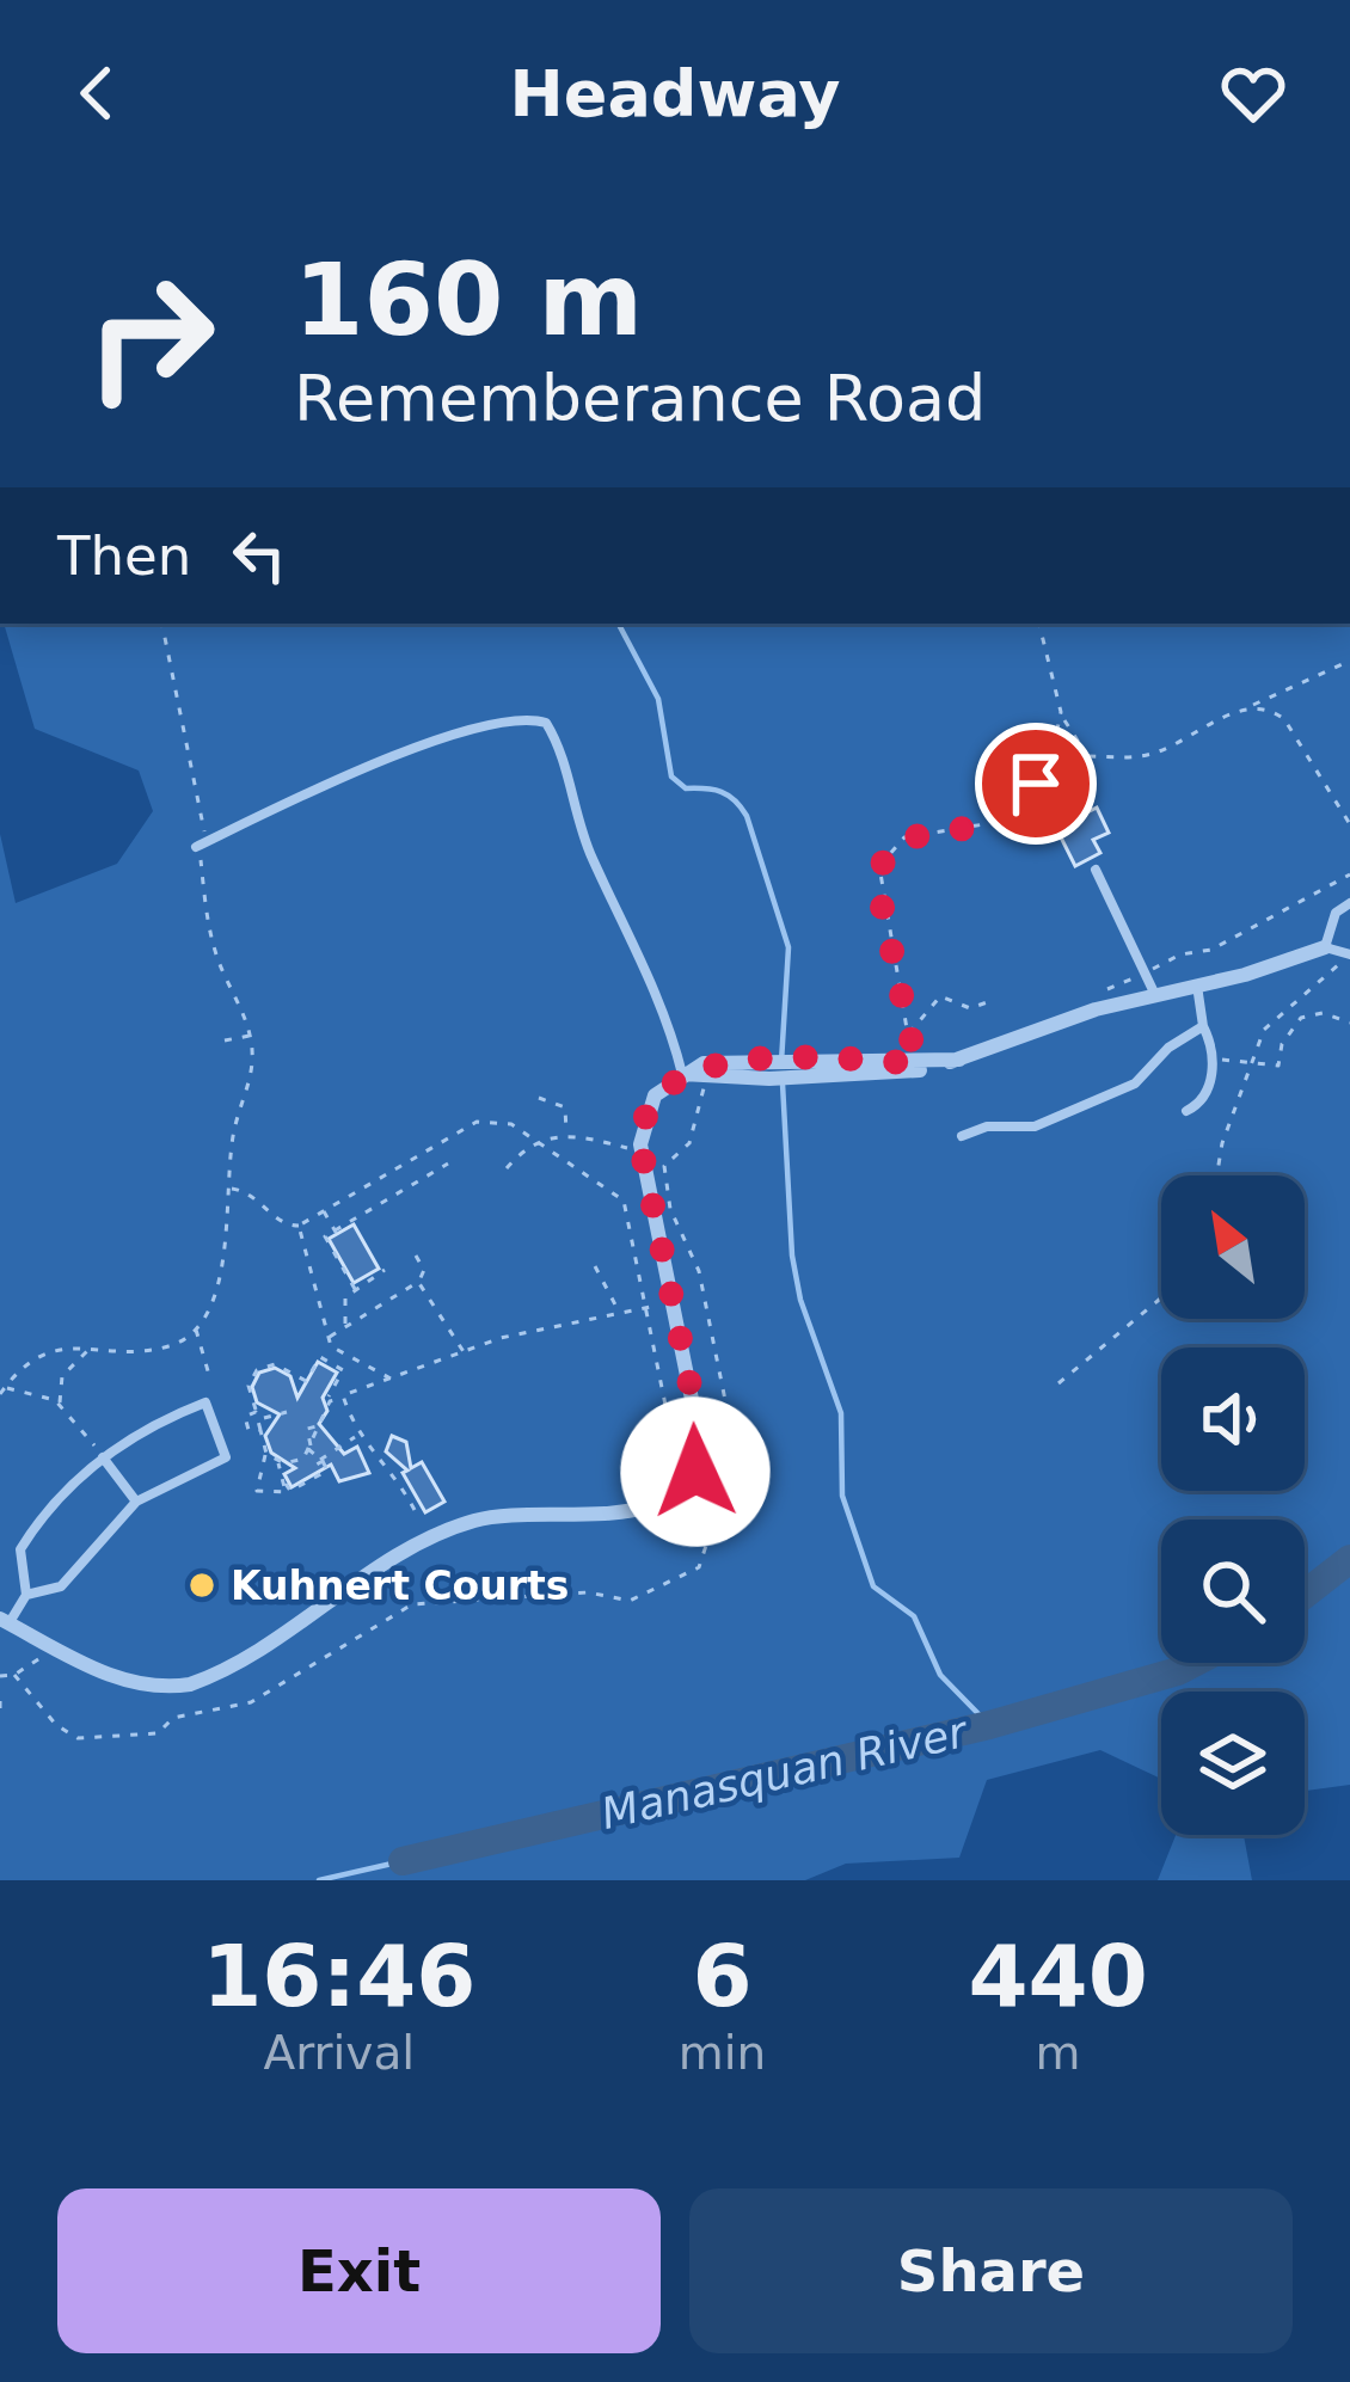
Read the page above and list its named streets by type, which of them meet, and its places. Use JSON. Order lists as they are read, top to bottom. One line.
{"water":["Manasquan River"],"places":["Kuhnert Courts"],"north":"top left","page":{"header":"Headway","turn":["160 m","Rememberance Road"],"then":"Then","eta":["16:46","Arrival","6","min","440","m"],"buttons":["Exit","Share"]}}
